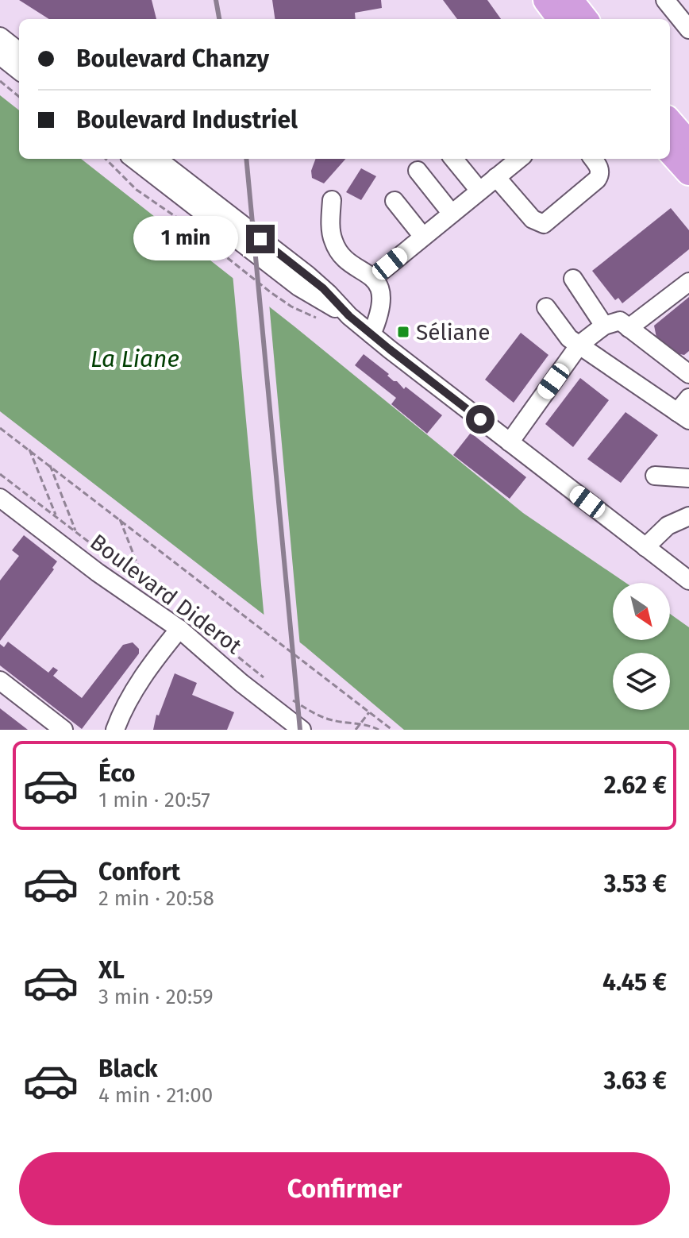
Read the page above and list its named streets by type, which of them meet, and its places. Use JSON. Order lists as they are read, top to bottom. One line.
{"streets":{"street":["Boulevard Diderot"]},"water":["La Liane"],"places":{"transit":["Séliane"]},"north":"bottom right","page":{"banner":["Boulevard Chanzy","Boulevard Industriel"],"bubble":"1 min","list":[{"name":"Éco","note":"1 min · 20:57","value":"2.62 €"},{"name":"Confort","note":"2 min · 20:58","value":"3.53 €"},{"name":"XL","note":"3 min · 20:59","value":"4.45 €"},{"name":"Black","note":"4 min · 21:00","value":"3.63 €"}],"buttons":"Confirmer"}}
